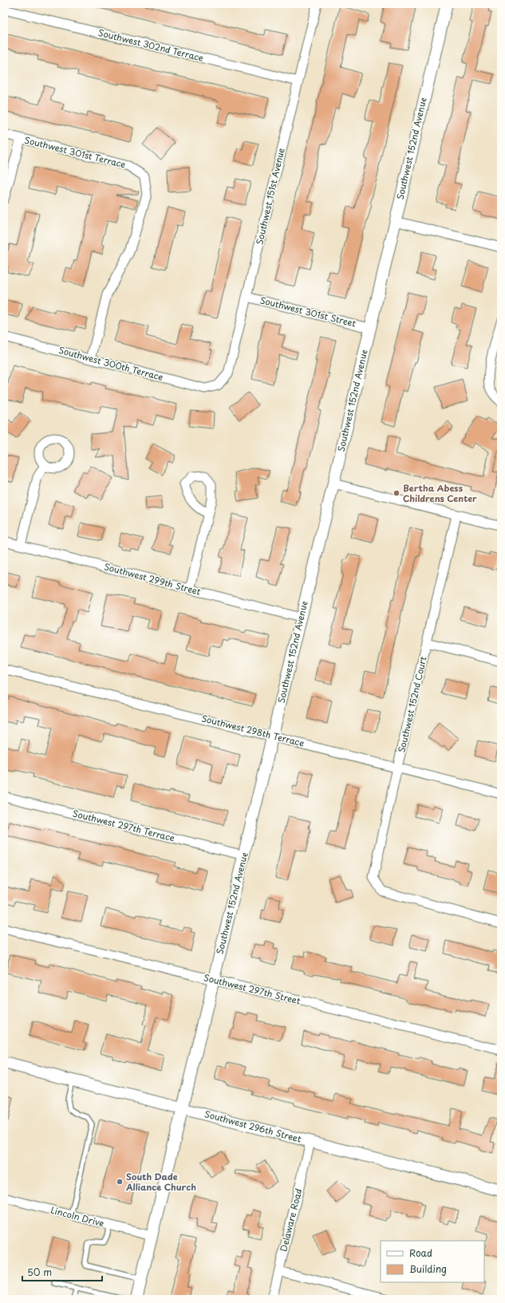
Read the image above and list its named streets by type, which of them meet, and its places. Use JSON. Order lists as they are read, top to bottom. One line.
{"streets":{"street":["Southwest 302nd Terrace","Southwest 152nd Avenue","Southwest 301st Terrace","Southwest 151st Avenue","Southwest 301st Street","Southwest 300th Terrace","Southwest 299th Street","Southwest 152nd Court","Southwest 298th Terrace","Southwest 297th Terrace","Southwest 297th Street","Southwest 296th Street","Lincoln Drive","Delaware Road"]},"crossings":[["Southwest 302nd Terrace","Southwest 151st Avenue"],["Southwest 152nd Avenue","Southwest 301st Street"],["Southwest 152nd Avenue","Southwest 299th Street"],["Southwest 152nd Avenue","Southwest 298th Terrace"],["Southwest 152nd Avenue","Southwest 297th Terrace"],["Southwest 152nd Avenue","Southwest 297th Street"],["Southwest 152nd Avenue","Southwest 296th Street"],["Southwest 152nd Avenue","Lincoln Drive"],["Southwest 301st Terrace","Southwest 300th Terrace"],["Southwest 151st Avenue","Southwest 301st Street"],["Southwest 151st Avenue","Southwest 300th Terrace"],["Southwest 152nd Court","Southwest 298th Terrace"],["Southwest 296th Street","Delaware Road"]],"places":["Bertha Abess Childrens Center","South Dade Alliance Church"],"legend":["Road","Building"],"scale_bar":"50 m"}
